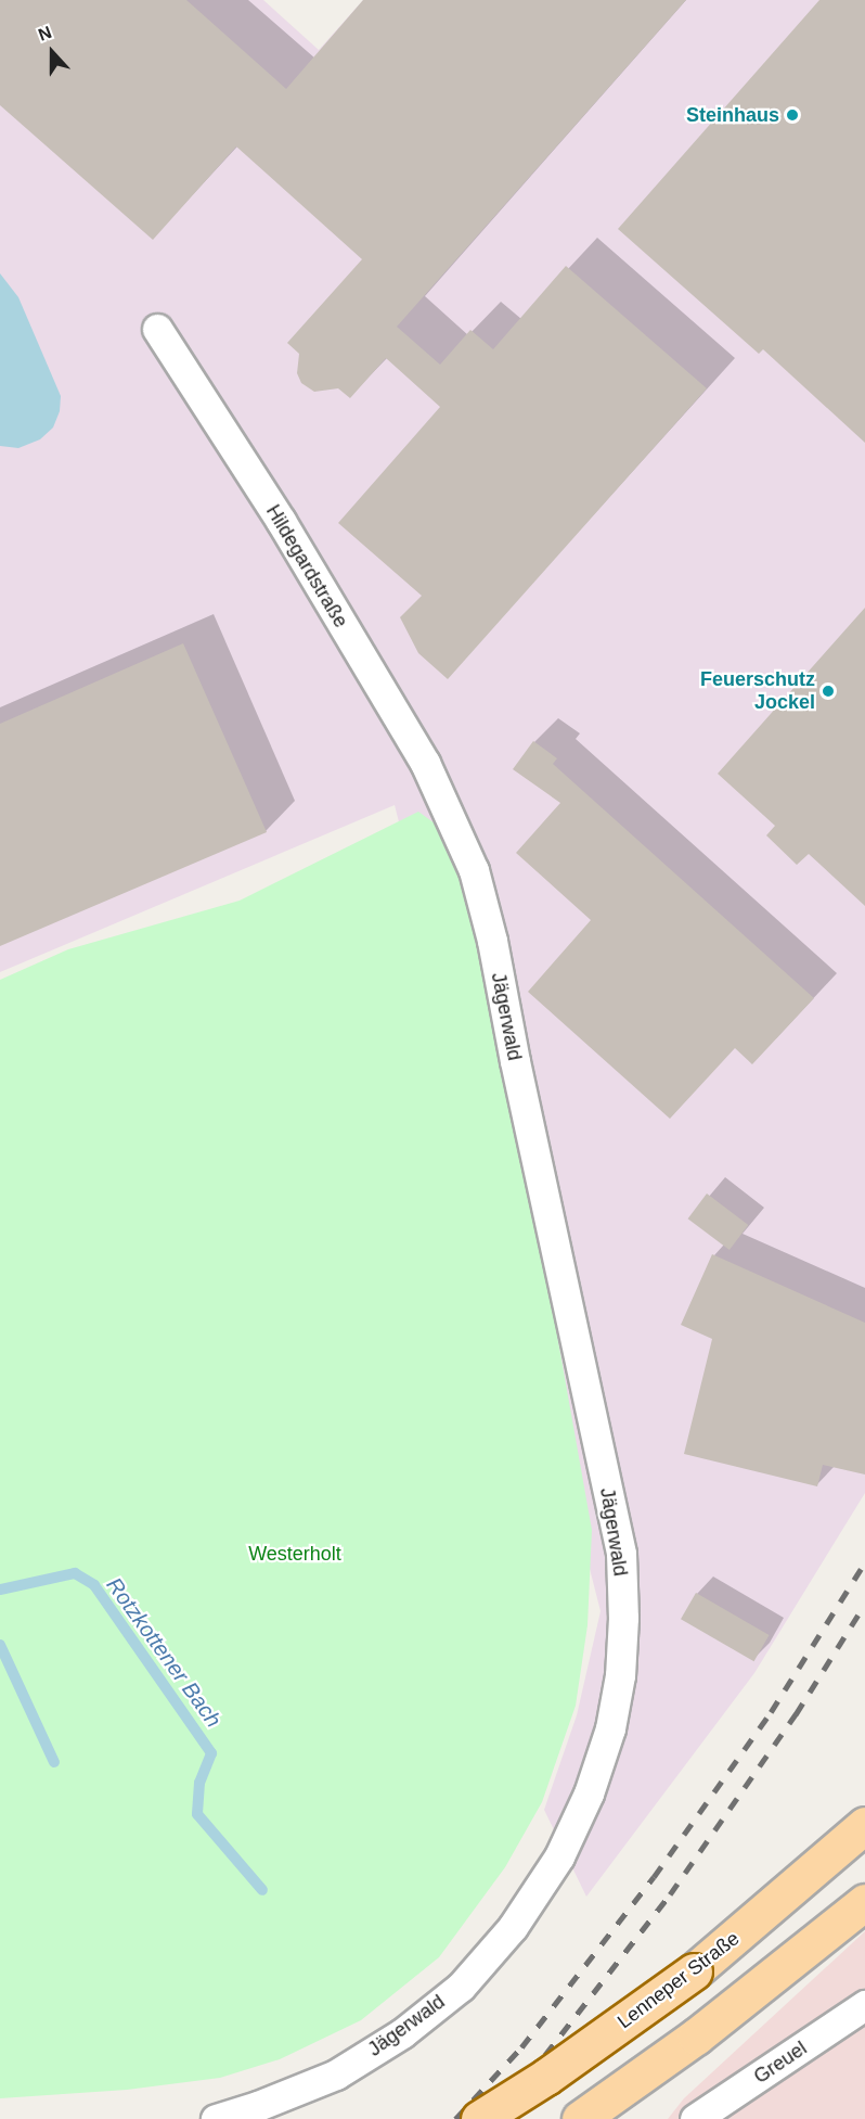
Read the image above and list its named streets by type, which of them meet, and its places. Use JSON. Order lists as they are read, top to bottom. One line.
{"streets":{"main road":["Lenneper Straße"],"street":["Hildegardstraße","Jägerwald","Greuel"]},"crossings":[["Hildegardstraße","Jägerwald"]],"water":["Rotzkottener Bach"],"parks":["Westerholt"],"places":["Steinhaus","Feuerschutz Jockel"],"north":"top"}
